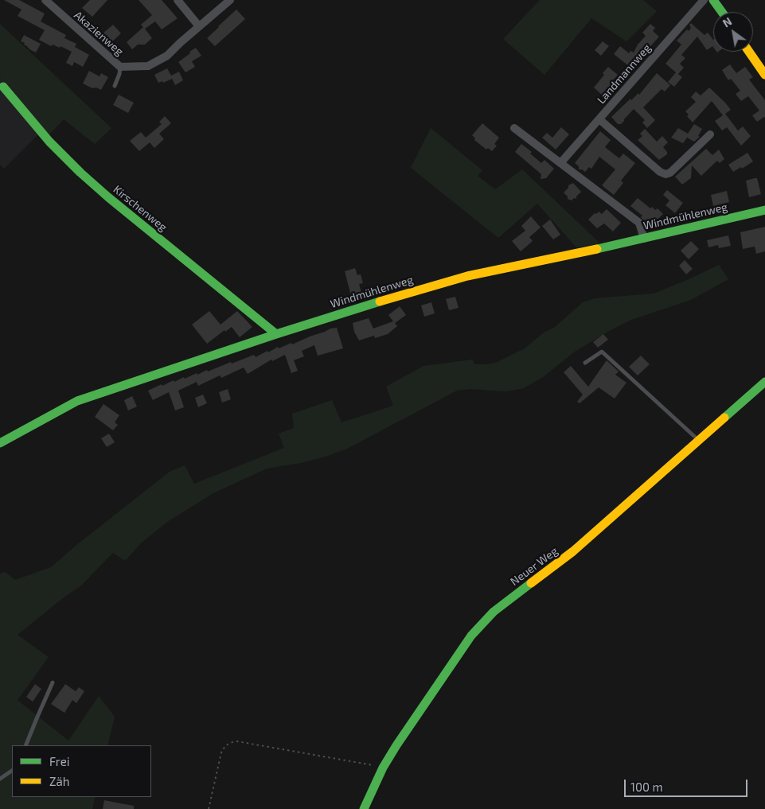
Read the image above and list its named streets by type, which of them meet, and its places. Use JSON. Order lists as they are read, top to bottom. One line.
{"streets":{"street":["Akazienweg","Landmannweg","Kirschenweg","Windmühlenweg","Neuer Weg"]},"crossings":[["Kirschenweg","Windmühlenweg"]],"legend":["Frei","Zäh"],"scale_bar":"100 m","north":"top left"}
